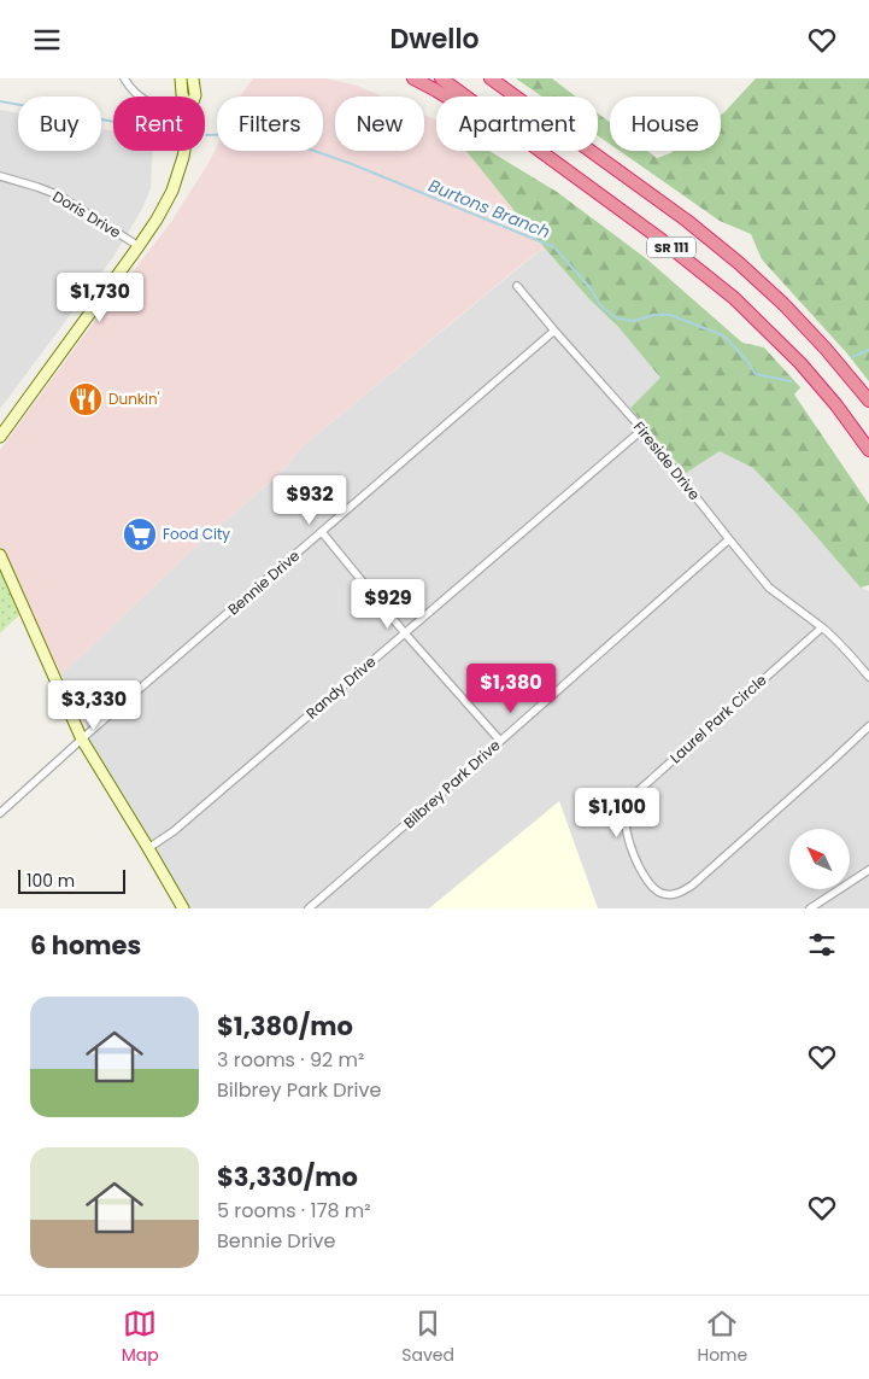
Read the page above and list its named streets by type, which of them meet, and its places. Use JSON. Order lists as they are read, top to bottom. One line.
{"streets":{"highway":["SR 111"],"street":["Doris Drive","Fireside Drive","Bennie Drive","Randy Drive","Laurel Park Circle","Bilbrey Park Drive"]},"crossings":[["Fireside Drive","Bennie Drive"],["Fireside Drive","Randy Drive"],["Fireside Drive","Laurel Park Circle"],["Fireside Drive","Bilbrey Park Drive"]],"water":["Burtons Branch"],"places":{"restaurant":["Dunkin'"],"supermarket":["Food City"]},"scale_bar":"100 m","north":"top left","page":{"header":"Dwello","chip":["Buy","Rent","Filters","New","Apartment","House"],"price":["$1,730","$932","$929","$1,380","$3,330","$1,100"],"scale":"100 m","heading":"6 homes","list":[{"name":"$1,380/mo","note":"3 rooms · 92 m² · Bilbrey Park Drive"},{"name":"$3,330/mo","note":"5 rooms · 178 m² · Bennie Drive"}],"tabs":["Map","Saved","Home"]}}
